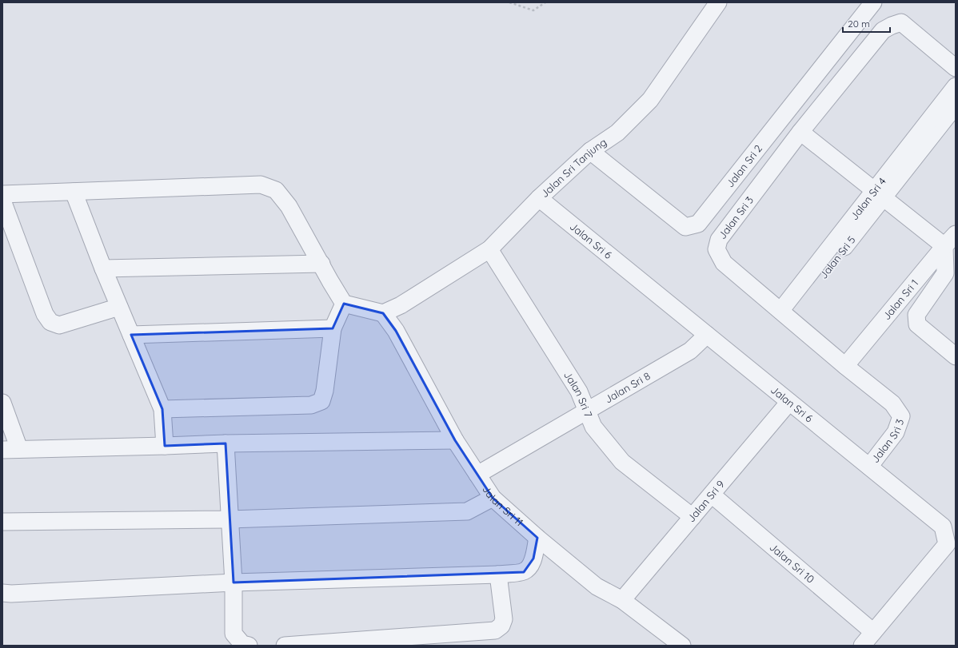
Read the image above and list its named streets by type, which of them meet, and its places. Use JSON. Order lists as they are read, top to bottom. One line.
{"streets":{"street":["Jalan Sri 2","Jalan Sri Tanjung","Jalan Sri 4","Jalan Sri 3","Jalan Sri 6","Jalan Sri 5","Jalan Sri 1","Jalan Sri 8","Jalan Sri 7","Jalan Sri 9","Jalan Sri 11","Jalan Sri 10"]},"crossings":[["Jalan Sri 2","Jalan Sri Tanjung"],["Jalan Sri Tanjung","Jalan Sri 6"],["Jalan Sri Tanjung","Jalan Sri 7"],["Jalan Sri Tanjung","Jalan Sri 11"],["Jalan Sri 4","Jalan Sri 5"],["Jalan Sri 3","Jalan Sri 6"],["Jalan Sri 3","Jalan Sri 5"],["Jalan Sri 3","Jalan Sri 1"],["Jalan Sri 6","Jalan Sri 8"],["Jalan Sri 6","Jalan Sri 9"],["Jalan Sri 6","Jalan Sri 10"],["Jalan Sri 8","Jalan Sri 7"],["Jalan Sri 8","Jalan Sri 11"],["Jalan Sri 7","Jalan Sri 9"],["Jalan Sri 9","Jalan Sri 11"],["Jalan Sri 9","Jalan Sri 10"]],"scale_bar":"20 m"}
